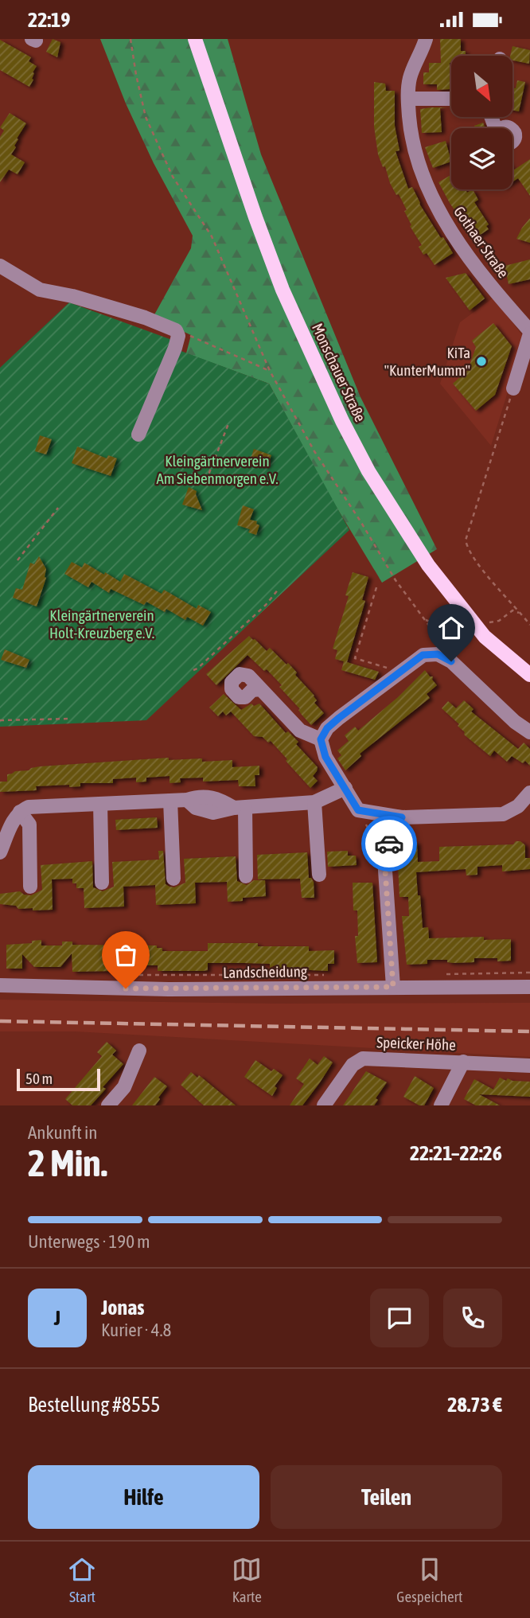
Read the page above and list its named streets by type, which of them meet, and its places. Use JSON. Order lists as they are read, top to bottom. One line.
{"streets":{"main road":["Monschauer Straße"],"street":["Gothaer Straße","Landscheidung","Speicker Höhe"]},"parks":["Kleingärtnerverein Am Siebenmorgen e.V.","Kleingärtnerverein Holt-Kreuzberg e.V."],"places":["KiTa \"KunterMumm\""],"scale_bar":"50 m","north":"bottom right","page":{"status":"22:19","scale":"50 m","heading":["2 Min.","Ankunft in","22:21–22:26"],"panel":["Jonas","Kurier · 4.8","Bestellung #8555","28.73 €"],"bar":"Unterwegs · 190 m","round":"J","buttons":["Hilfe","Teilen"],"tabs":["Start","Karte","Gespeichert"]}}
